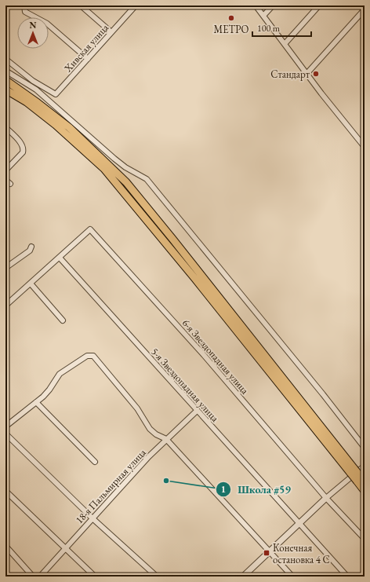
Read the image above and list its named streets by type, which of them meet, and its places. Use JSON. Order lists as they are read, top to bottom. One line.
{"streets":{"street":["Хивская улица","6-я Звездопадная улица","5-я Звездопадная улица","18-я Пальмирная улица"]},"crossings":[["6-я Звездопадная улица","5-я Звездопадная улица"],["5-я Звездопадная улица","18-я Пальмирная улица"]],"places":{"other":["МЕТРО","Стандарт","Школа #59"],"transit":["Конечная остановка 4 С"]},"scale_bar":"100 m","north":"top"}
